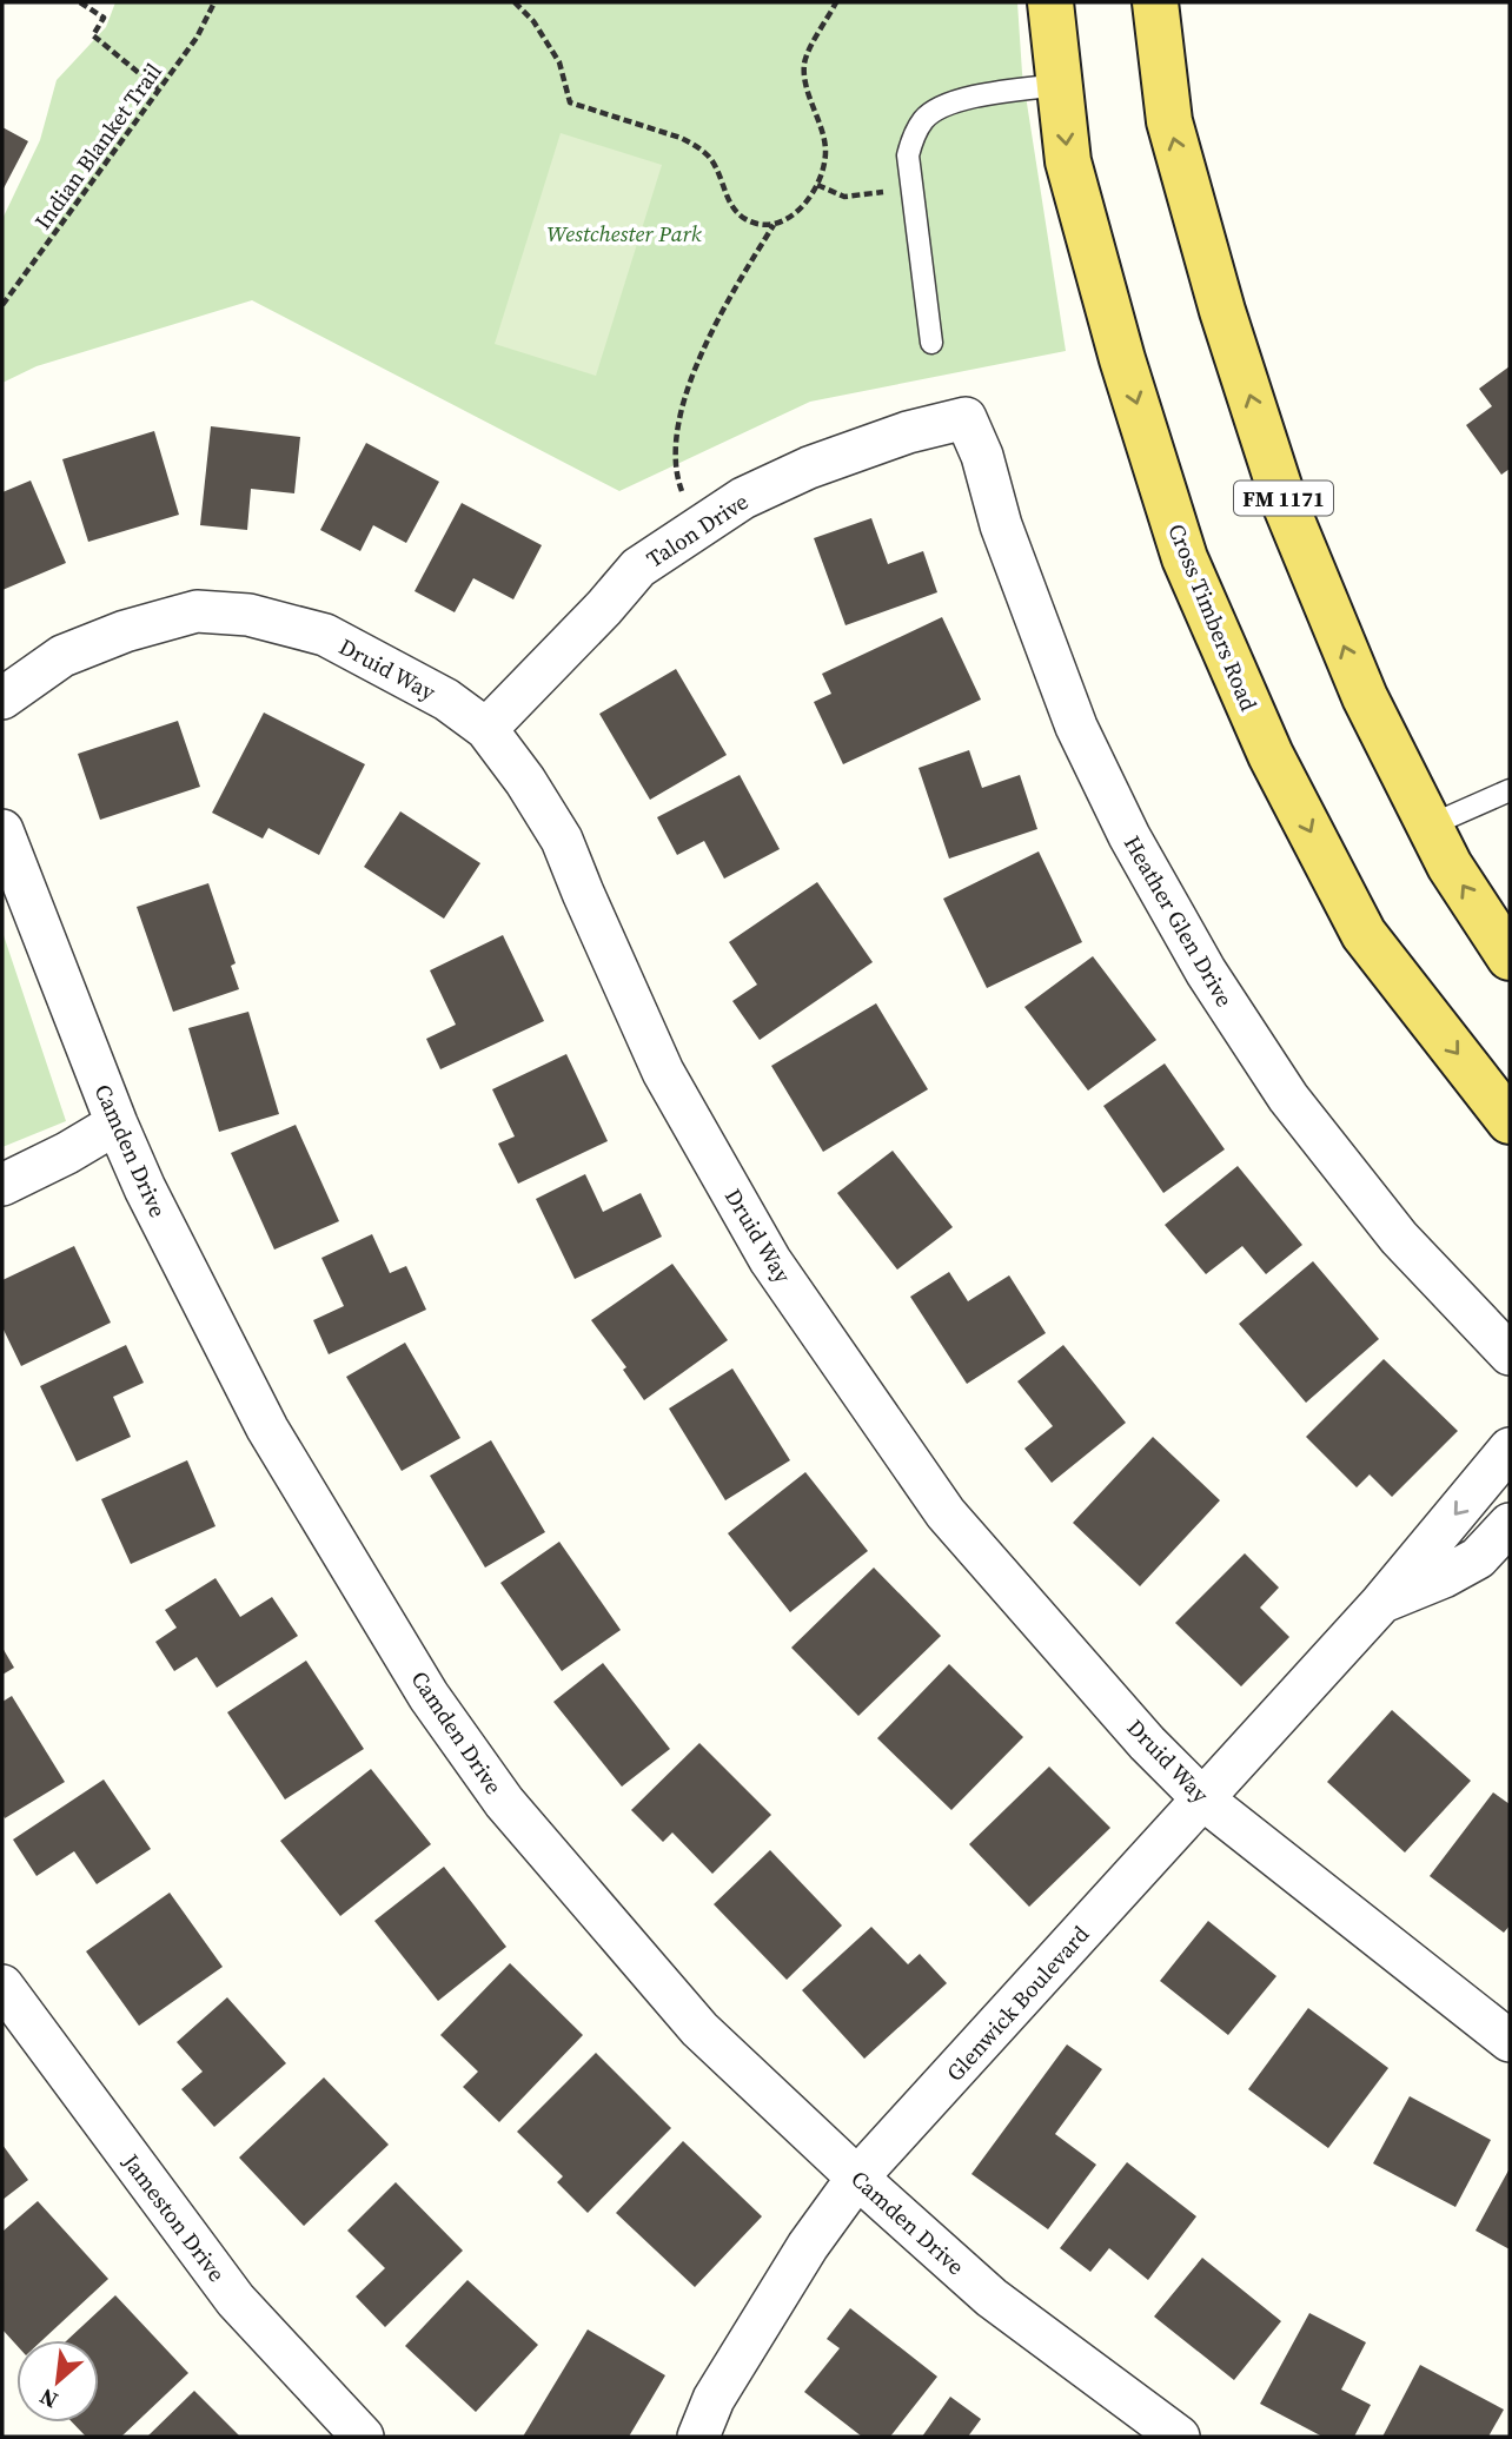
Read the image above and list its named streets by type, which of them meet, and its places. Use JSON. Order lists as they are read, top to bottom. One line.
{"streets":{"main road":["FM 1171","Cross Timbers Road"],"street":["Talon Drive","Druid Way","Heather Glen Drive","Camden Drive","Glenwick Boulevard","Jameston Drive"],"path":["Indian Blanket Trail"]},"crossings":[["Talon Drive","Druid Way"],["Talon Drive","Heather Glen Drive"],["Druid Way","Glenwick Boulevard"],["Camden Drive","Glenwick Boulevard"]],"parks":["Westchester Park"],"north":"bottom left"}
